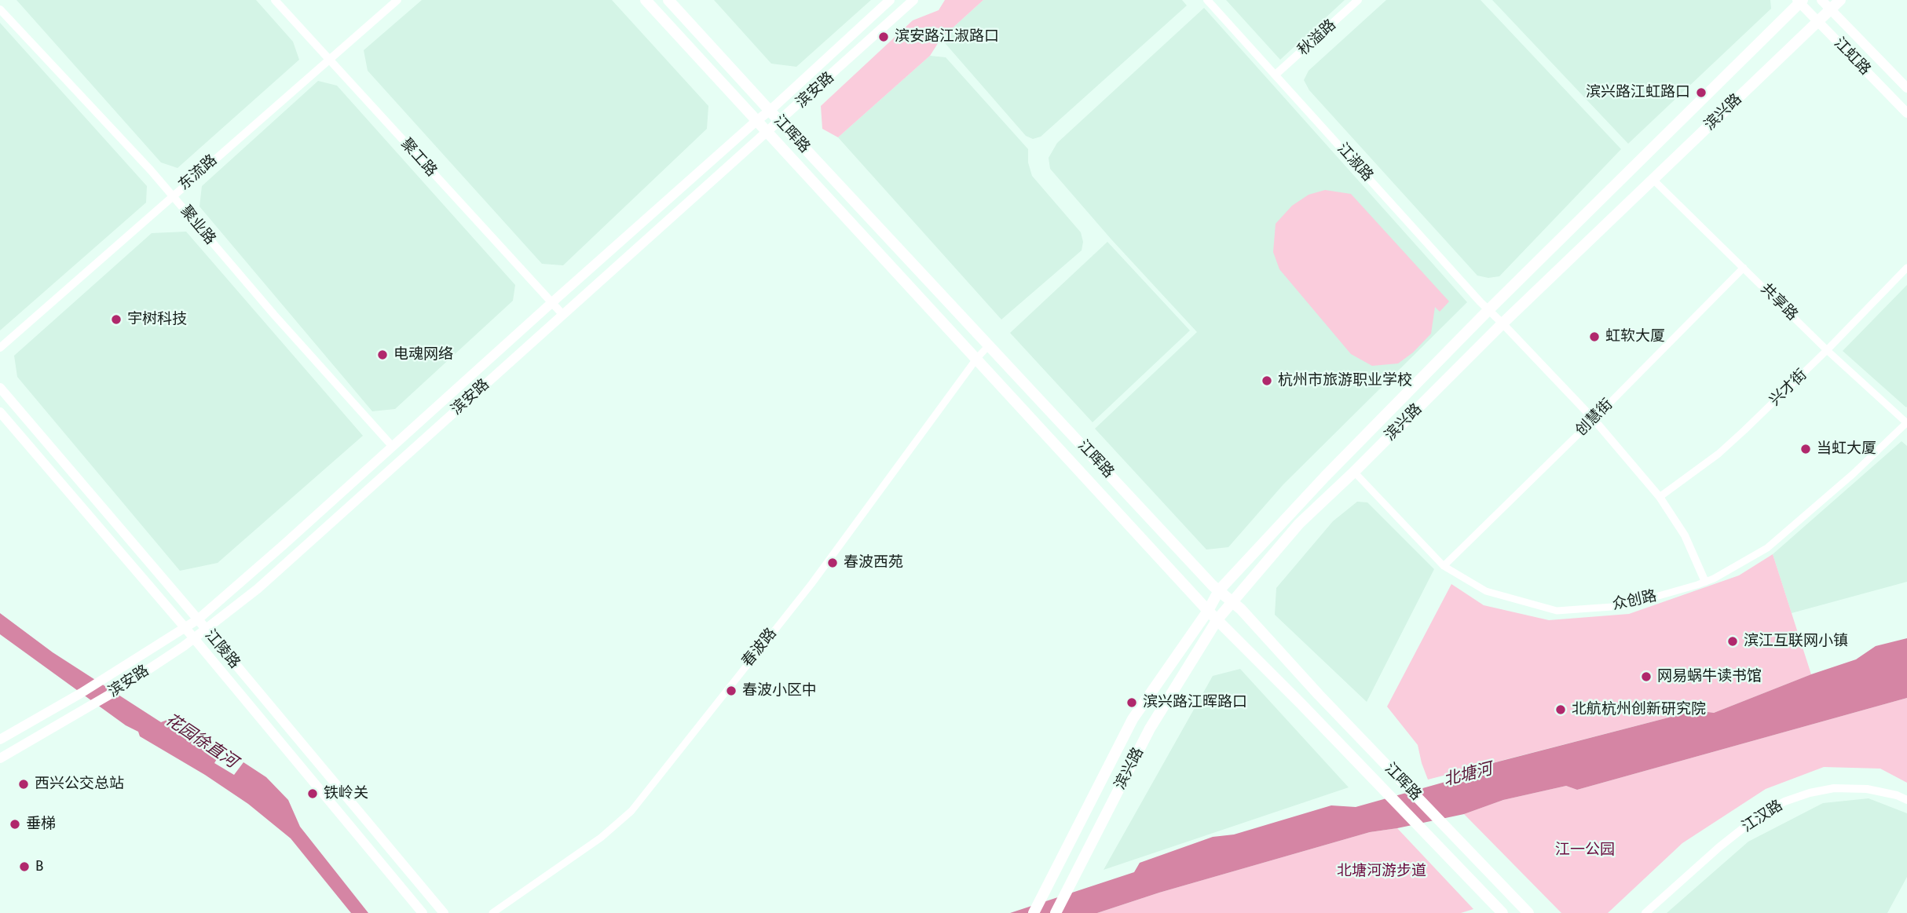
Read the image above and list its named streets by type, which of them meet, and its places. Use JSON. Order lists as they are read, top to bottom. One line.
{"streets":{"main road":["江虹路","滨安路","滨兴路","江晖路","江陵路"],"street":["秋溢路","聚工路","江淑路","东流路","聚业路","共享路","兴才街","创慧街","众创路","春波路","江汉路"]},"crossings":[["秋溢路","江淑路"],["江虹路","滨兴路"],["滨安路","江晖路"],["滨安路","聚工路"],["滨安路","聚业路"],["滨安路","江陵路"],["滨兴路","江晖路"],["滨兴路","江淑路"],["滨兴路","共享路"],["滨兴路","众创路"],["江晖路","春波路"],["聚工路","东流路"],["江淑路","兴才街"],["江淑路","创慧街"],["江淑路","众创路"],["东流路","聚业路"],["共享路","兴才街"],["共享路","创慧街"],["共享路","众创路"],["创慧街","众创路"]],"water":["花园徐直河","北塘河"],"parks":["江一公园","北塘河游步道"],"places":["滨安路江淑路口","滨兴路江虹路口","宇树科技","虹软大厦","电魂网络","杭州市旅游职业学校","当虹大厦","春波西苑","滨江互联网小镇","网易蜗牛读书馆","春波小区中","滨兴路江晖路口","北航杭州创新研究院","西兴公交总站","铁岭关","垂梯","B"]}
